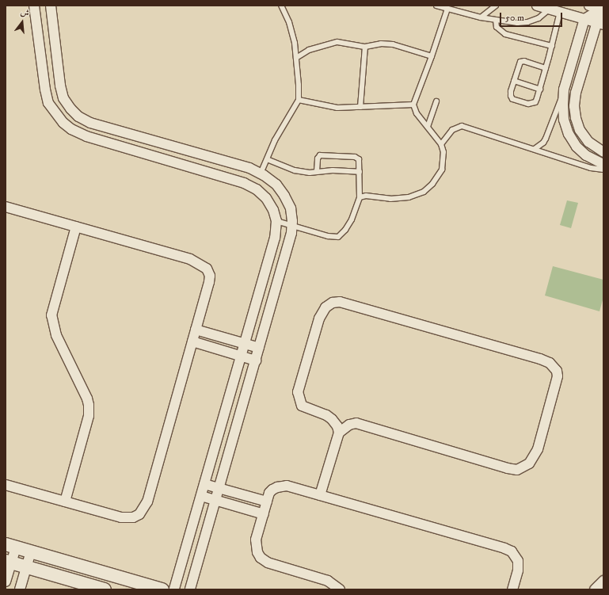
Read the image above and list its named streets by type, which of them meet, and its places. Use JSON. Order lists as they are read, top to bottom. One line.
{"scale_bar":"50 m","north":"top"}
